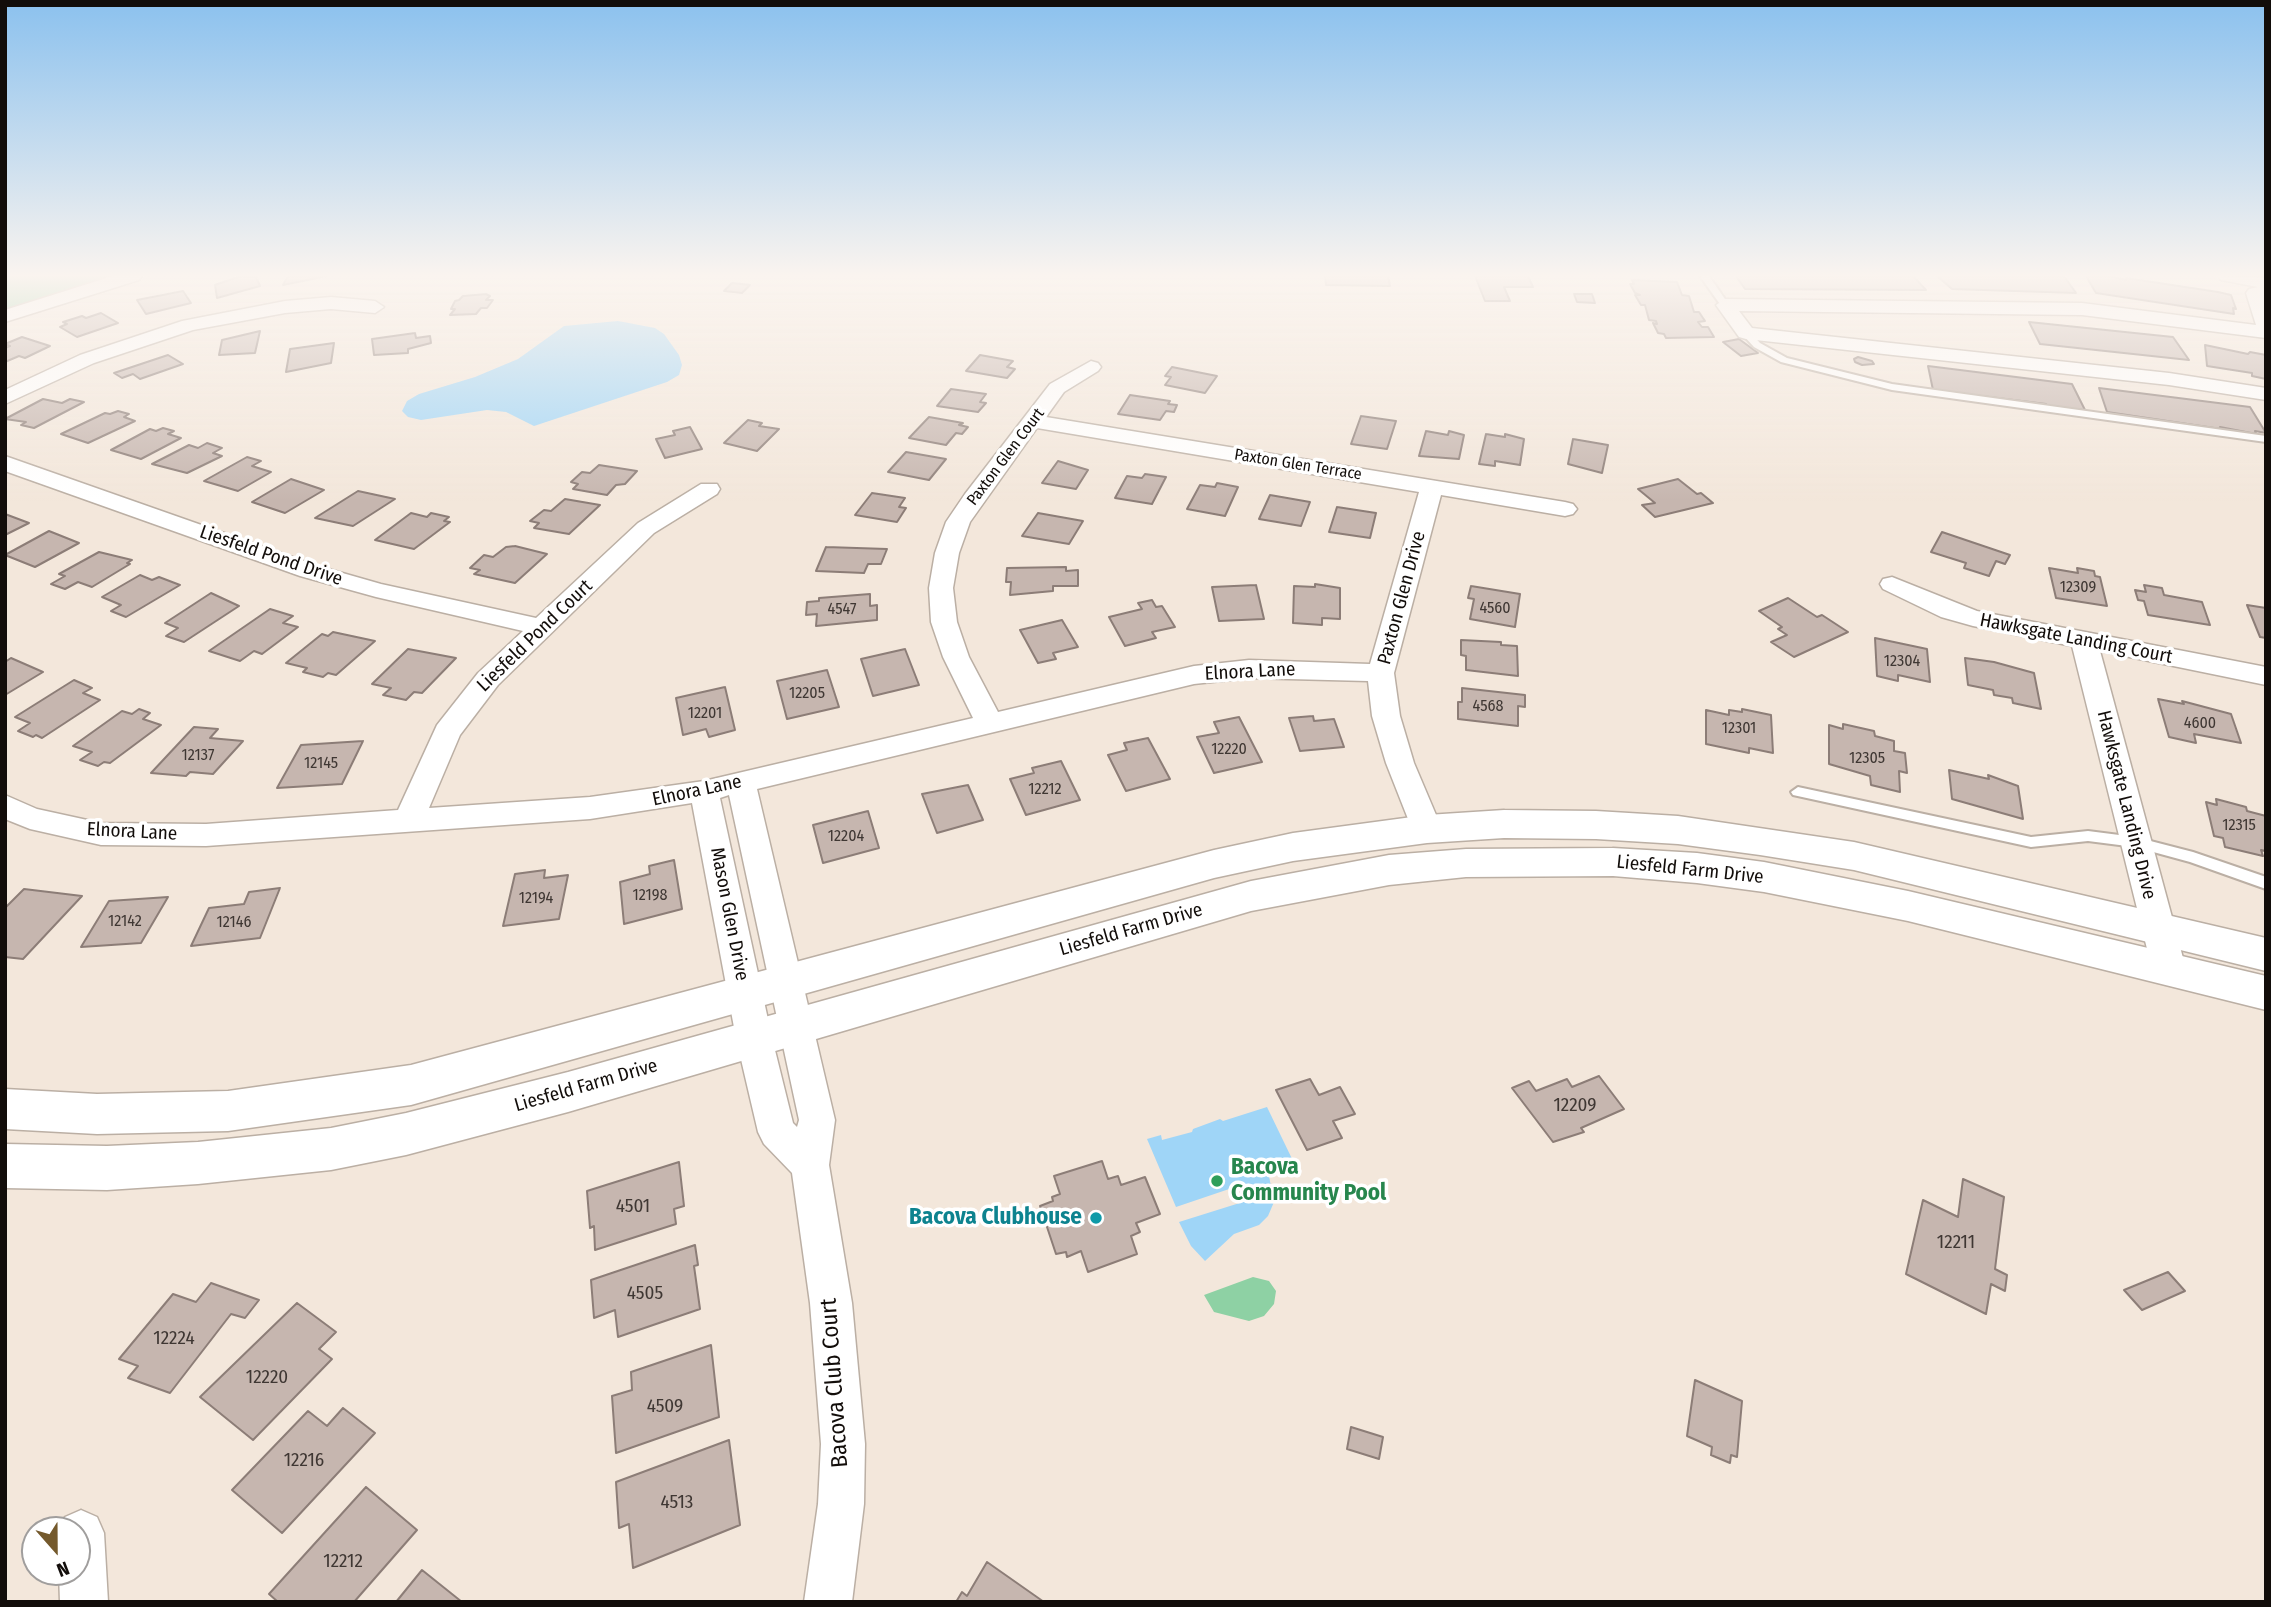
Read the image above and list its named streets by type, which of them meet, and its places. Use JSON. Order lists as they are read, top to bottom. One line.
{"streets":{"street":["Paxton Glen Court","Paxton Glen Terrace","Liesfeld Pond Drive","Paxton Glen Drive","Liesfeld Pond Court","Hawksgate Landing Court","Elnora Lane","Hawksgate Landing Drive","Liesfeld Farm Drive","Mason Glen Drive","Bacova Club Court"]},"crossings":[["Paxton Glen Court","Paxton Glen Terrace"],["Paxton Glen Court","Elnora Lane"],["Paxton Glen Terrace","Paxton Glen Drive"],["Liesfeld Pond Drive","Liesfeld Pond Court"],["Paxton Glen Drive","Elnora Lane"],["Paxton Glen Drive","Liesfeld Farm Drive"],["Liesfeld Pond Court","Elnora Lane"],["Hawksgate Landing Court","Hawksgate Landing Drive"],["Elnora Lane","Mason Glen Drive"],["Hawksgate Landing Drive","Liesfeld Farm Drive"],["Liesfeld Farm Drive","Mason Glen Drive"],["Liesfeld Farm Drive","Bacova Club Court"],["Mason Glen Drive","Bacova Club Court"]],"places":["Bacova Community Pool","Bacova Clubhouse"],"house_numbers":["12309","4560","4547","12304","12205","4568","12201","4600","12301","12220","12137","12305","12145","12212","12315","12204","12198","12194","12142","12146","12209","4501","12211","4505","12224","12220","4509","12216","4513","12212"],"north":"bottom"}
